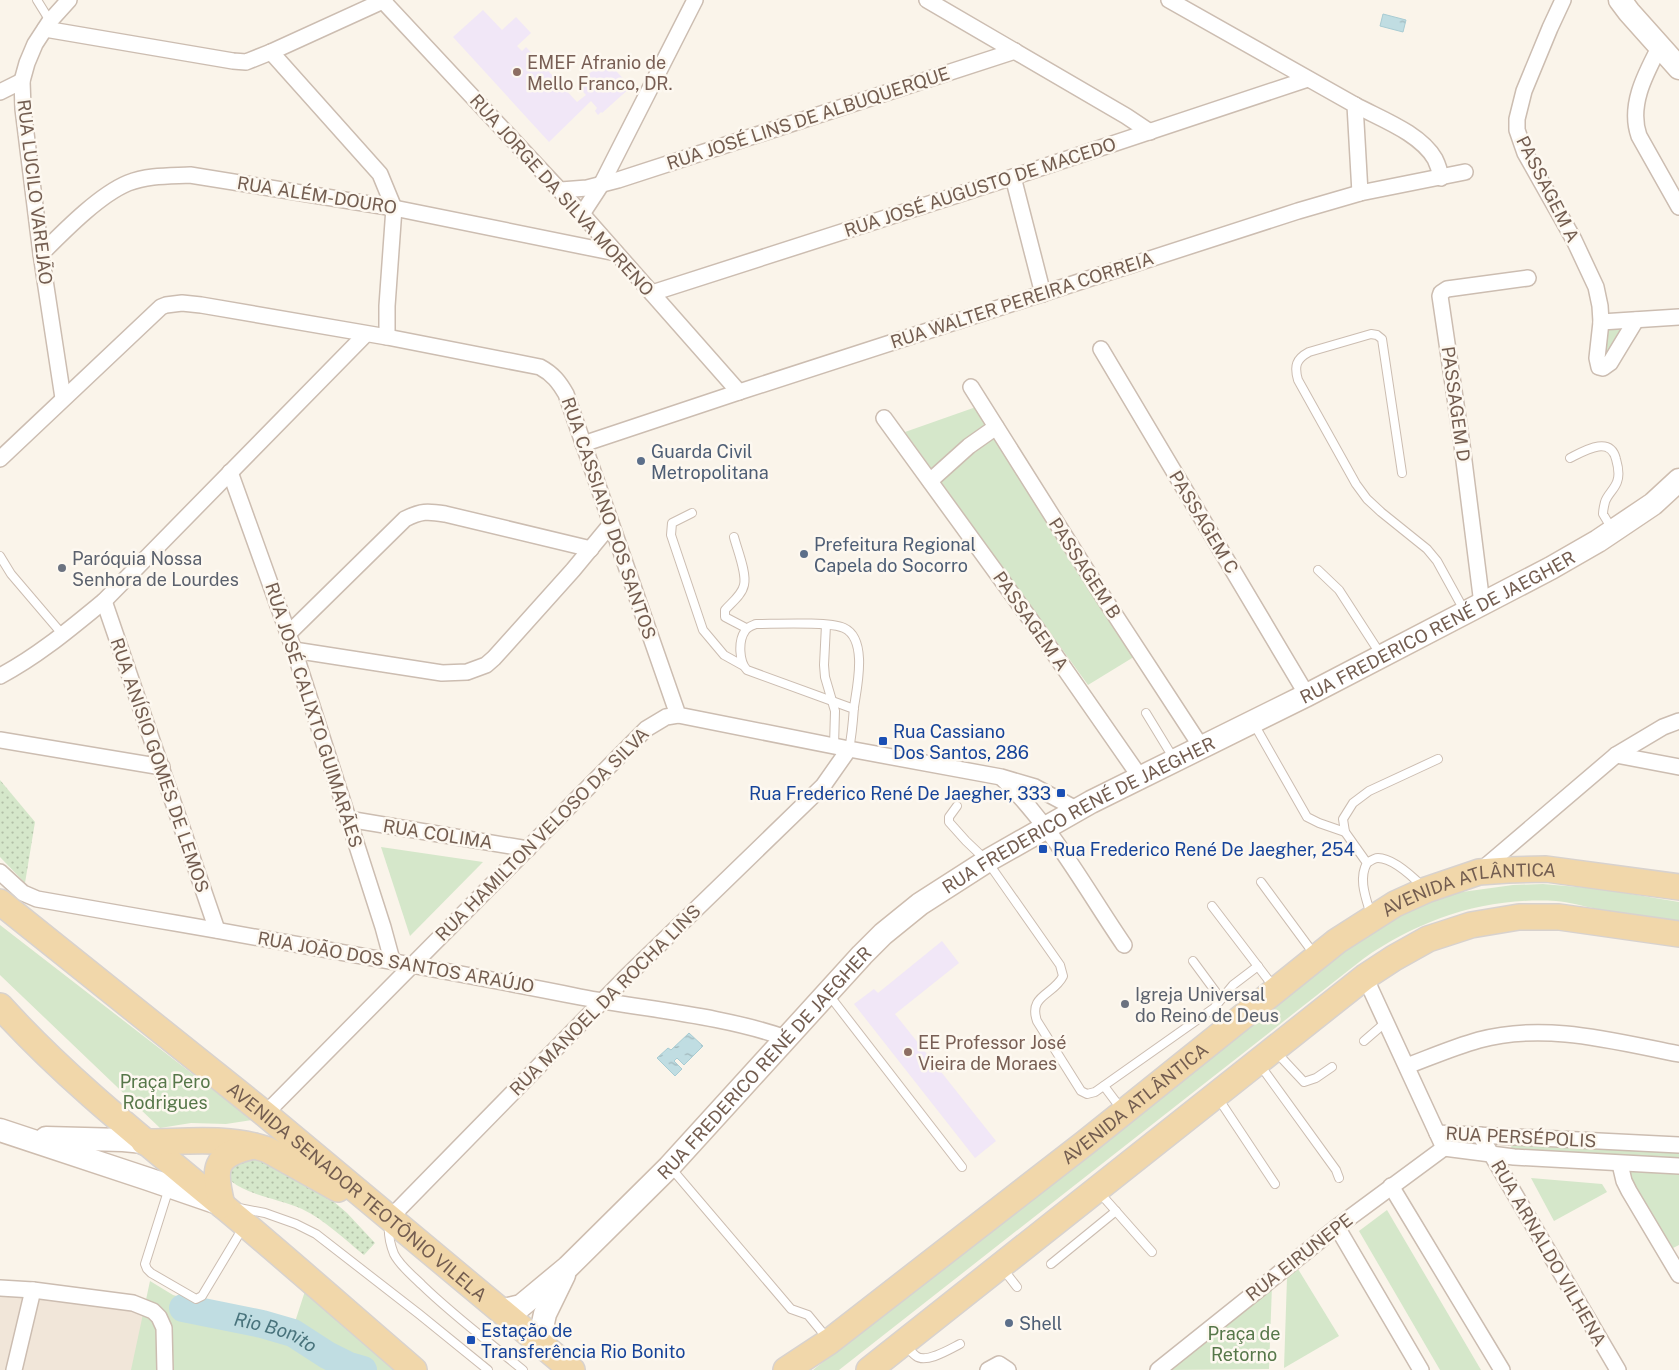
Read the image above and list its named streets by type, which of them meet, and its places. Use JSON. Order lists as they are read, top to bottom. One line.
{"streets":{"main road":["RUA FREDERICO RENÉ DE JAEGHER","AVENIDA ATLÂNTICA","AVENIDA SENADOR TEOTÔNIO VILELA"],"street":["RUA JOSÉ LINS DE ALBUQUERQUE","RUA JOSÉ AUGUSTO DE MACEDO","PASSAGEM A","RUA LUCILO VAREJÃO","RUA ALÉM-DOURO","RUA JORGE DA SILVA MORENO","RUA WALTER PEREIRA CORREIA","PASSAGEM D","RUA CASSIANO DOS SANTOS","PASSAGEM C","PASSAGEM B","RUA JOSÉ CALIXTO GUIMARÃES","RUA ANÍSIO GOMES DE LEMOS","RUA COLIMA","RUA HAMILTON VELOSO DA SILVA","RUA JOÃO DOS SANTOS ARAÚJO","RUA MANOEL DA ROCHA LINS","RUA PERSÉPOLIS","RUA ARNALDO VILHENA","RUA EIRUNEPE"]},"crossings":[["RUA JOSÉ LINS DE ALBUQUERQUE","RUA JORGE DA SILVA MORENO"],["RUA JOSÉ AUGUSTO DE MACEDO","RUA JORGE DA SILVA MORENO"],["PASSAGEM A","RUA FREDERICO RENÉ DE JAEGHER"],["RUA LUCILO VAREJÃO","RUA ALÉM-DOURO"],["RUA LUCILO VAREJÃO","RUA CASSIANO DOS SANTOS"],["RUA ALÉM-DOURO","RUA JORGE DA SILVA MORENO"],["RUA JORGE DA SILVA MORENO","RUA WALTER PEREIRA CORREIA"],["RUA WALTER PEREIRA CORREIA","RUA CASSIANO DOS SANTOS"],["PASSAGEM D","RUA FREDERICO RENÉ DE JAEGHER"],["RUA CASSIANO DOS SANTOS","RUA HAMILTON VELOSO DA SILVA"],["PASSAGEM C","RUA FREDERICO RENÉ DE JAEGHER"],["PASSAGEM B","RUA FREDERICO RENÉ DE JAEGHER"],["RUA FREDERICO RENÉ DE JAEGHER","RUA JOÃO DOS SANTOS ARAÚJO"],["RUA FREDERICO RENÉ DE JAEGHER","AVENIDA SENADOR TEOTÔNIO VILELA"],["RUA JOSÉ CALIXTO GUIMARÃES","RUA COLIMA"],["RUA JOSÉ CALIXTO GUIMARÃES","RUA JOÃO DOS SANTOS ARAÚJO"],["RUA ANÍSIO GOMES DE LEMOS","RUA JOÃO DOS SANTOS ARAÚJO"],["RUA COLIMA","RUA HAMILTON VELOSO DA SILVA"],["RUA HAMILTON VELOSO DA SILVA","RUA JOÃO DOS SANTOS ARAÚJO"],["RUA HAMILTON VELOSO DA SILVA","AVENIDA SENADOR TEOTÔNIO VILELA"],["RUA JOÃO DOS SANTOS ARAÚJO","RUA MANOEL DA ROCHA LINS"],["RUA JOÃO DOS SANTOS ARAÚJO","AVENIDA SENADOR TEOTÔNIO VILELA"],["RUA MANOEL DA ROCHA LINS","AVENIDA SENADOR TEOTÔNIO VILELA"],["RUA PERSÉPOLIS","RUA ARNALDO VILHENA"],["RUA PERSÉPOLIS","RUA EIRUNEPE"]],"water":["Rio Bonito"],"parks":["Praça Pero Rodrigues","Praça de Retorno"],"places":{"other":["EMEF Afranio de Mello Franco, DR.","Guarda Civil Metropolitana","Prefeitura Regional Capela do Socorro","Paróquia Nossa Senhora de Lourdes","Igreja Universal do Reino de Deus","EE Professor José Vieira de Moraes","Shell"],"transit":["Rua Cassiano Dos Santos, 286","Rua Frederico René De Jaegher, 333","Rua Frederico René De Jaegher, 254","Estação de Transferência Rio Bonito"]}}
